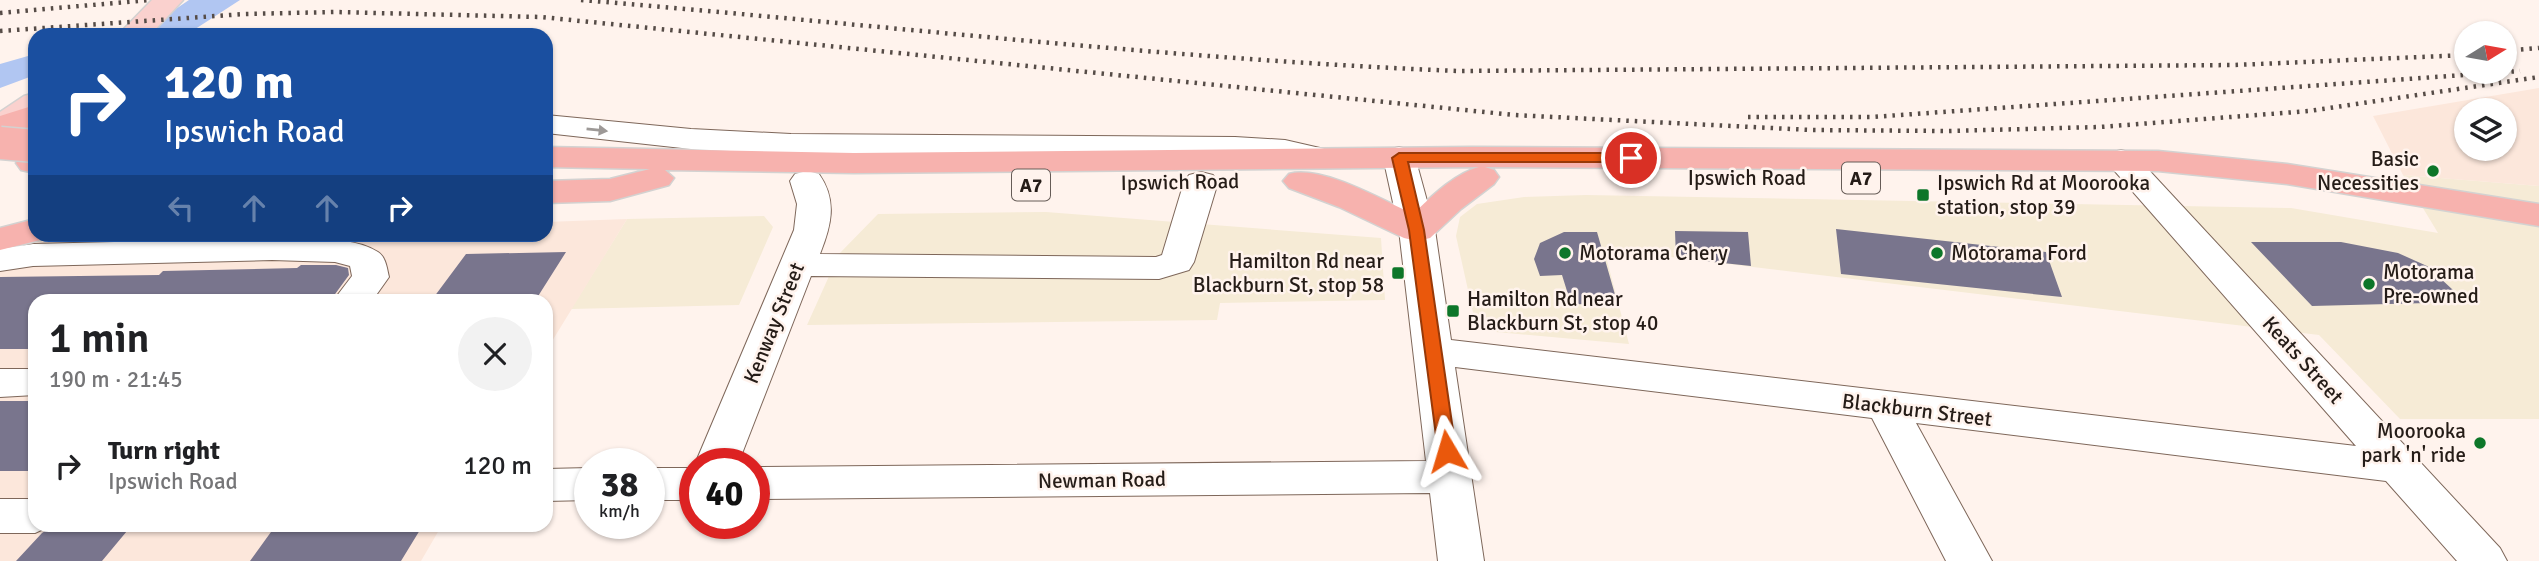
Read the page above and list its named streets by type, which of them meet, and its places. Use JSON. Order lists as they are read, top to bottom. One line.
{"streets":{"highway":["Ipswich Road","A7"],"street":["Kenway Street","Keats Street","Blackburn Street","Newman Road"]},"crossings":[["Ipswich Road","A7"],["Ipswich Road","Kenway Street"],["Ipswich Road","Keats Street"],["Keats Street","Blackburn Street"]],"places":{"other":["Basic Necessities","Motorama Chery","Motorama Ford","Motorama Pre-owned","Moorooka park 'n' ride"],"transit":["Ipswich Rd at Moorooka station, stop 39","Hamilton Rd near Blackburn St, stop 58","Hamilton Rd near Blackburn St, stop 40"]},"north":"right","page":{"turn":["120 m","Ipswich Road"],"heading":["1 min","190 m · 21:45"],"list":[{"name":"Turn right","note":"Ipswich Road","value":"120 m"}],"speed":"38 km/h","limit":"40"}}
